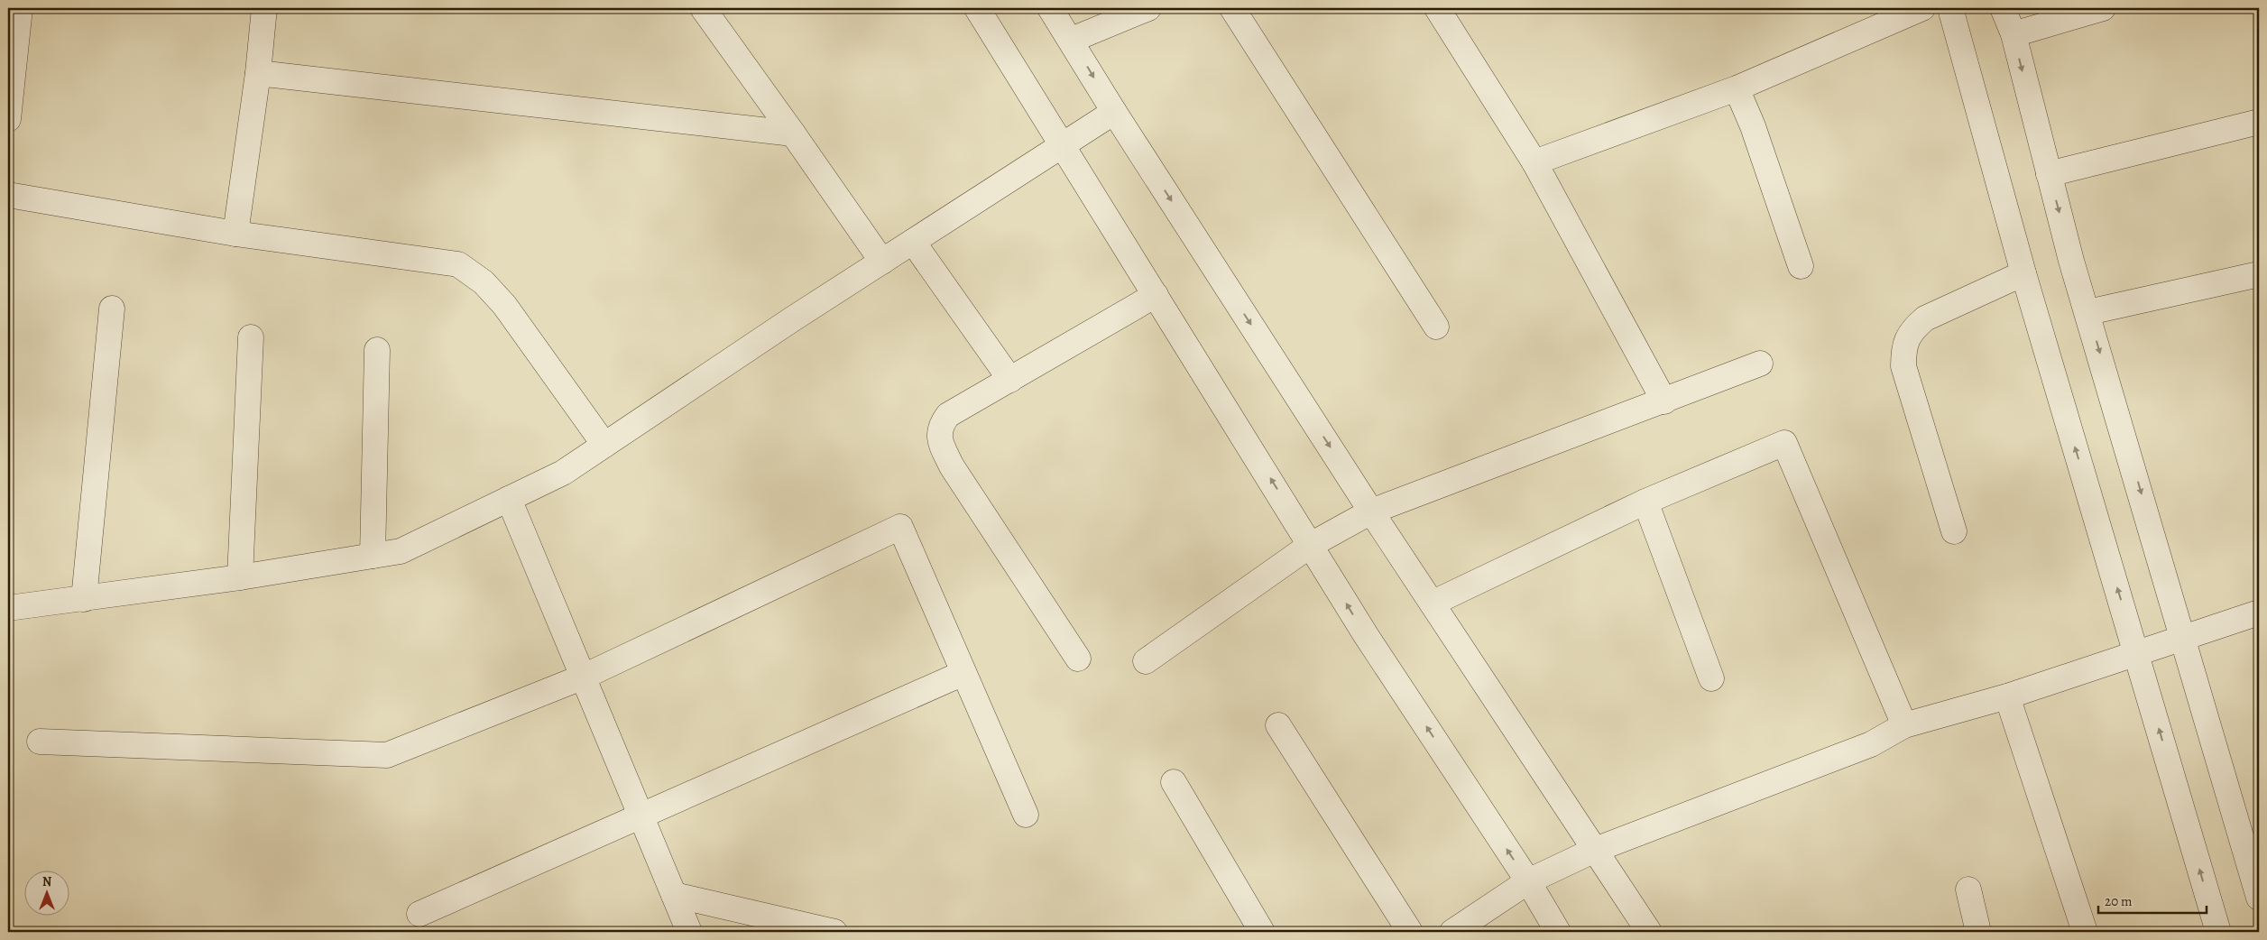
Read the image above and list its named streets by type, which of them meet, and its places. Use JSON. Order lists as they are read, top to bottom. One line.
{"scale_bar":"20 m","north":"top"}
